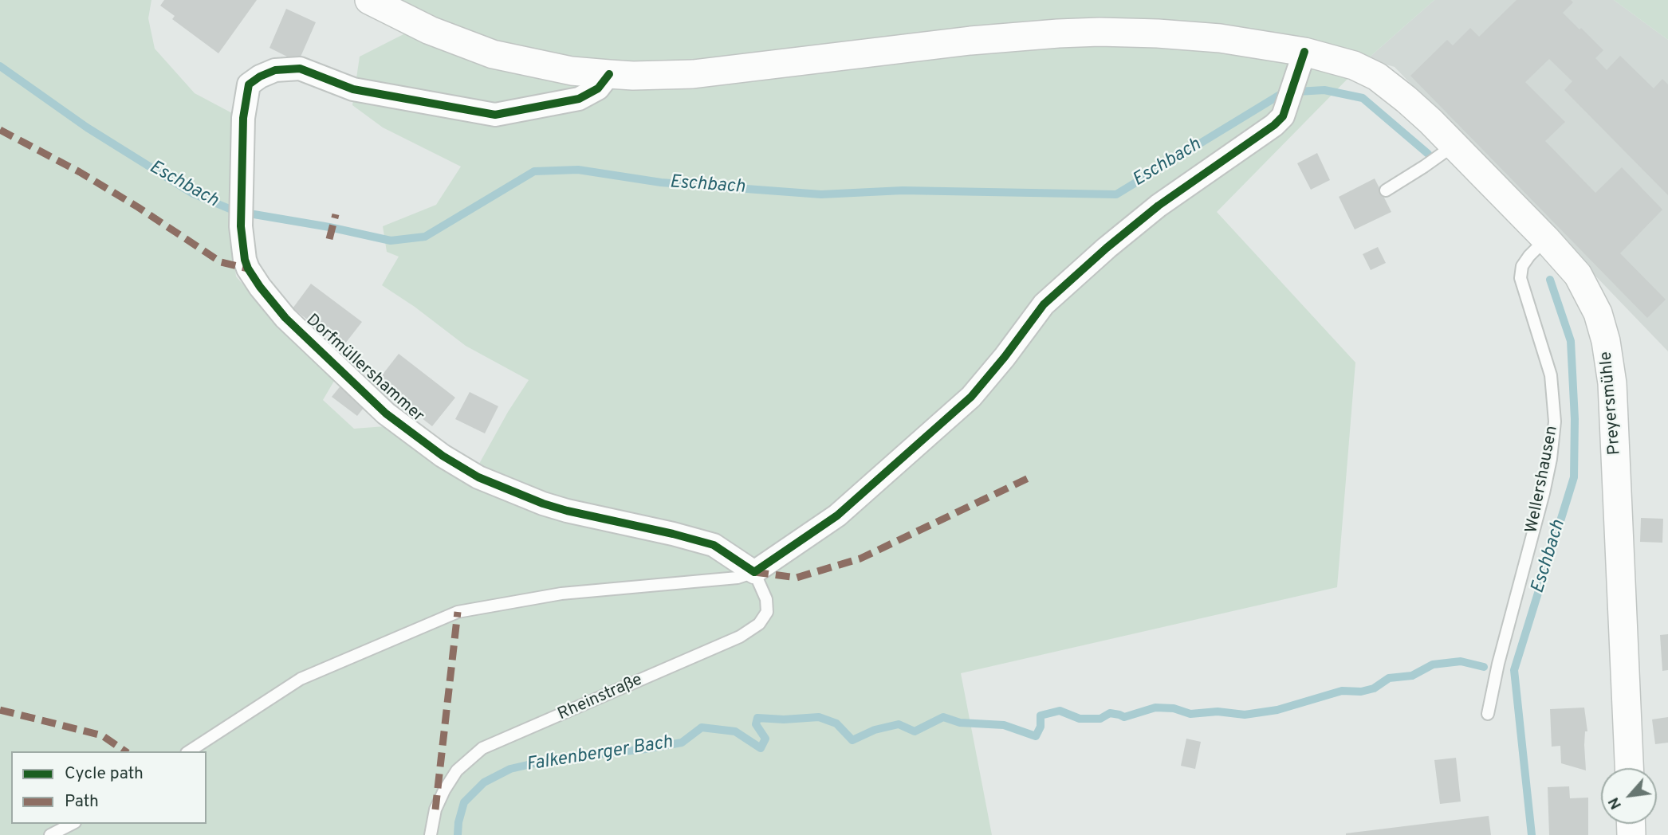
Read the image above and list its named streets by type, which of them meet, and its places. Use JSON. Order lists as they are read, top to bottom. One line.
{"streets":{"street":["Dorfmüllershammer","Preyersmühle"],"lane":["Wellershausen","Rheinstraße"]},"crossings":[["Dorfmüllershammer","Preyersmühle"],["Dorfmüllershammer","Rheinstraße"],["Preyersmühle","Wellershausen"]],"water":["Eschbach","Falkenberger Bach"],"legend":["Cycle path","Path"],"north":"bottom left"}
